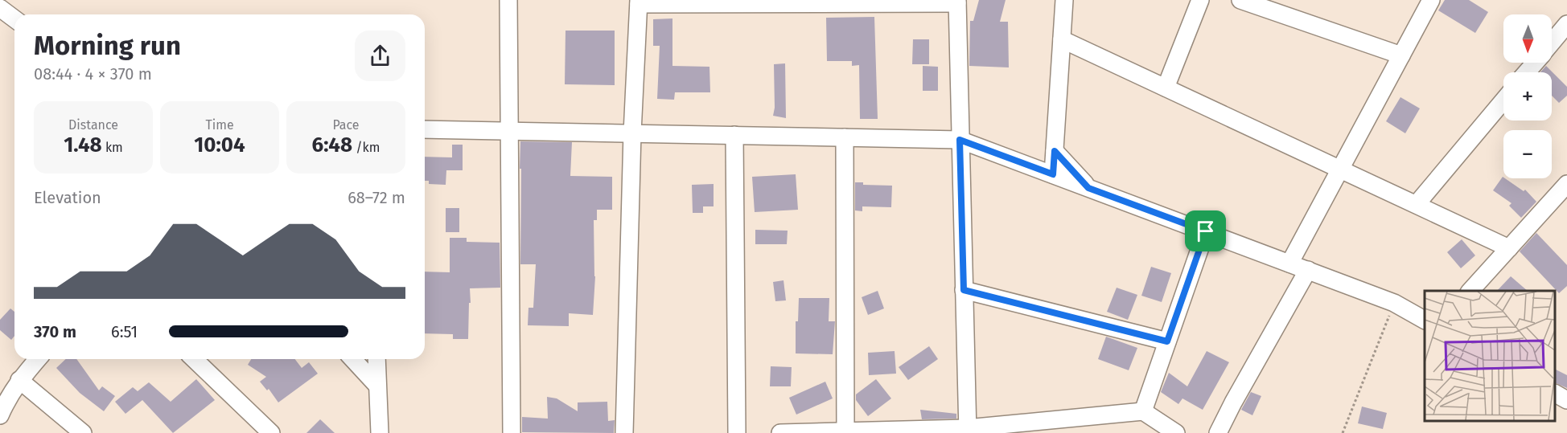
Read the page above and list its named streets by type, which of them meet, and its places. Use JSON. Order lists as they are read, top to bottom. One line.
{"north":"bottom","page":{"map_buttons":["+","−"],"heading":["Morning run","08:44 · 4 × 370 m"],"stats":[["Distance","1.48 km"],["Time","10:04"],["Pace","6:48 /km"]],"chart":["Elevation","68–72 m"],"list":[{"name":"370 m","note":"6:51"}]}}
